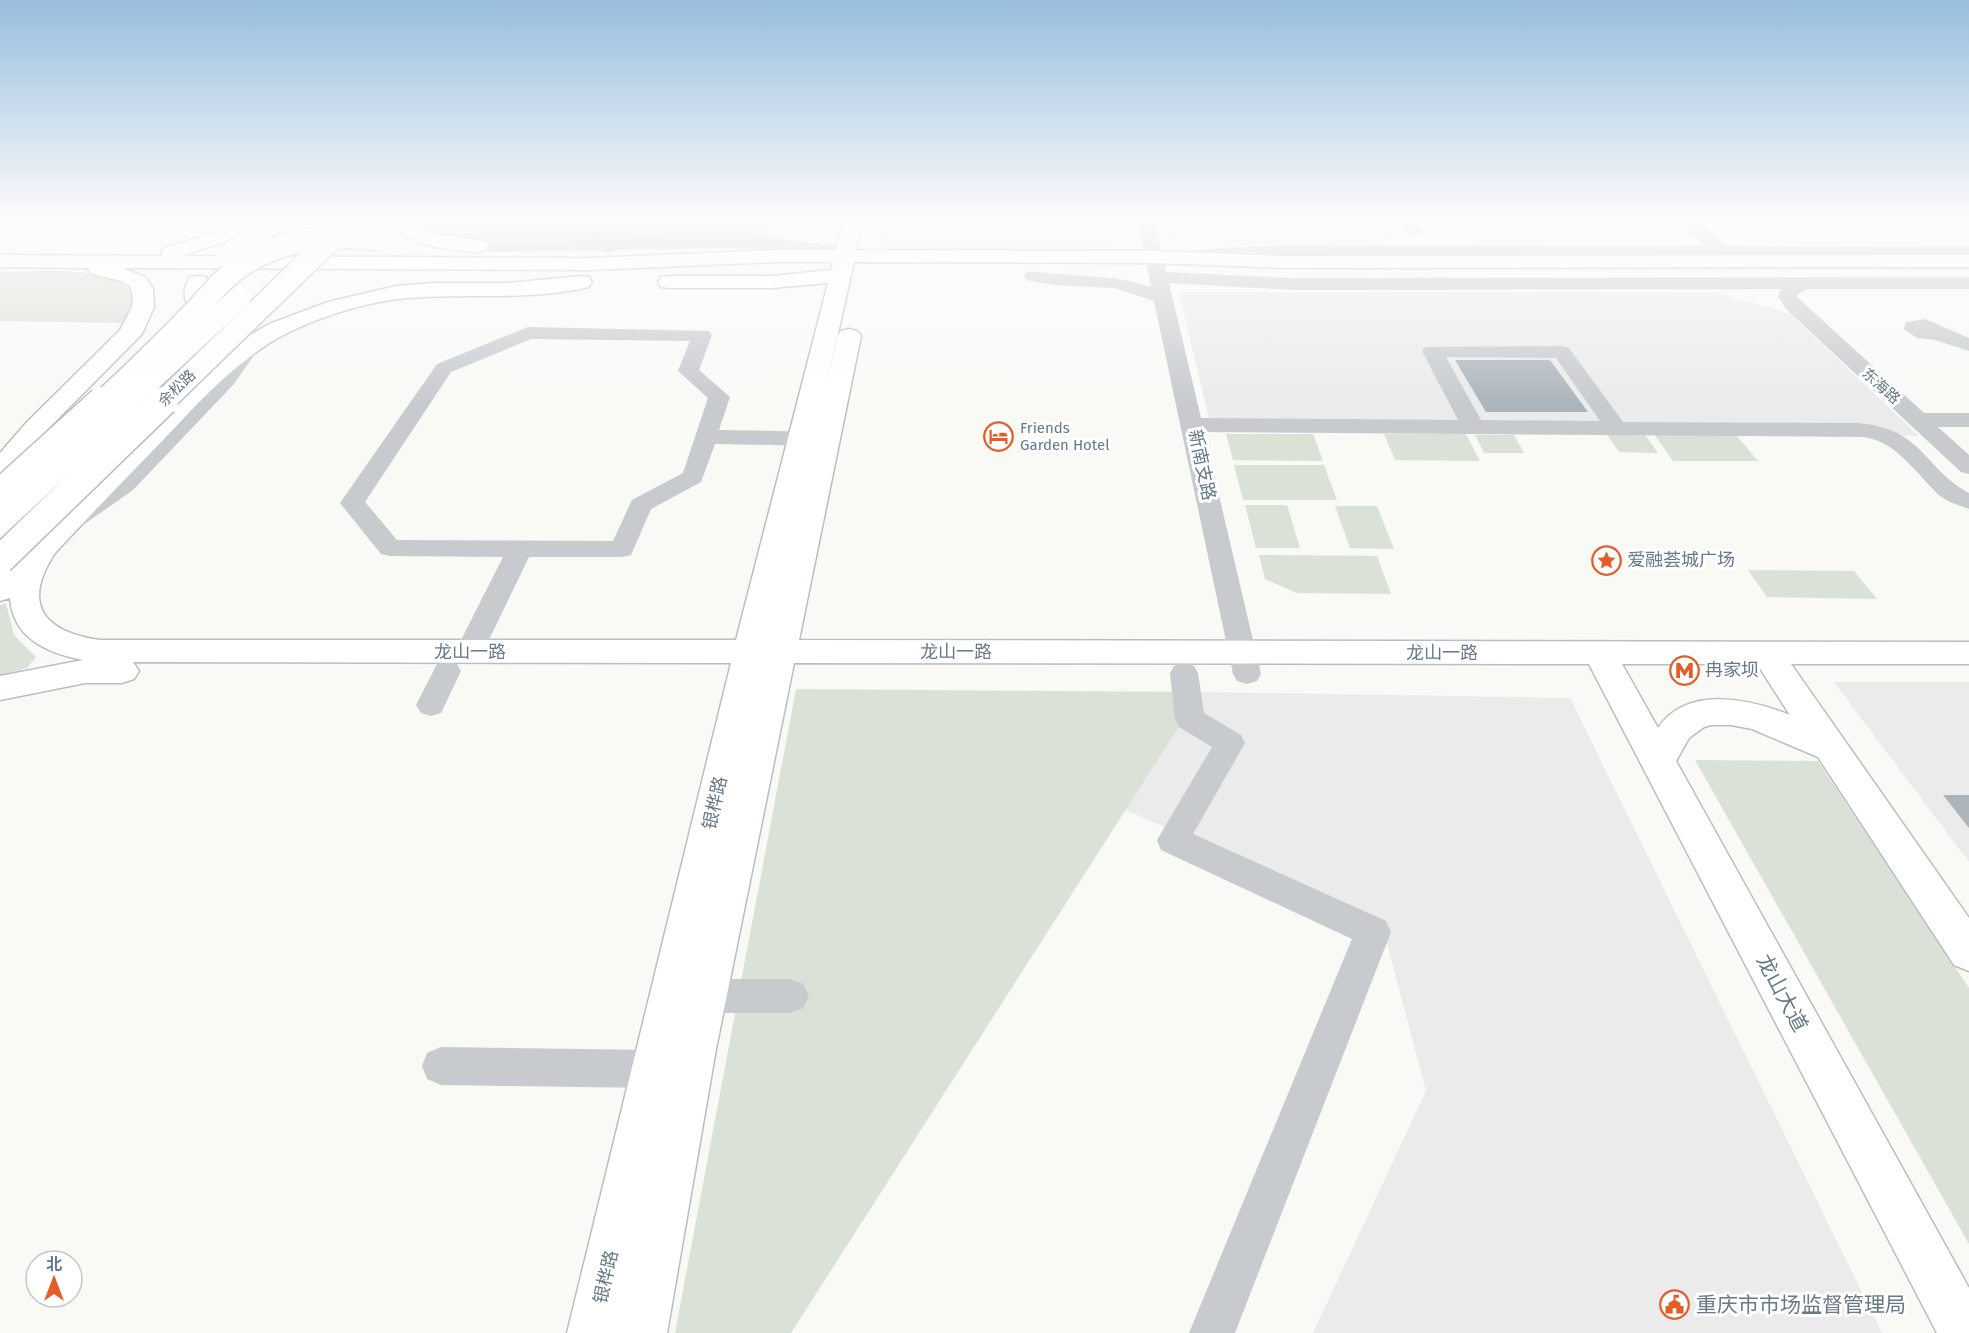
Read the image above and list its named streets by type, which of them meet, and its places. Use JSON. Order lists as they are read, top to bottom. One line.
{"streets":{"main road":["余松路","龙山一路","银桦路","龙山大道"],"street":["东海路","新南支路"]},"crossings":[["新南支路","龙山一路"],["龙山一路","银桦路"],["龙山一路","龙山大道"]],"places":{"hotel":["Friends Garden Hotel"],"place":["爱融荟城广场"],"metro station":["冉家坝"],"public building":["重庆市市场监督管理局"]},"north":"top"}
